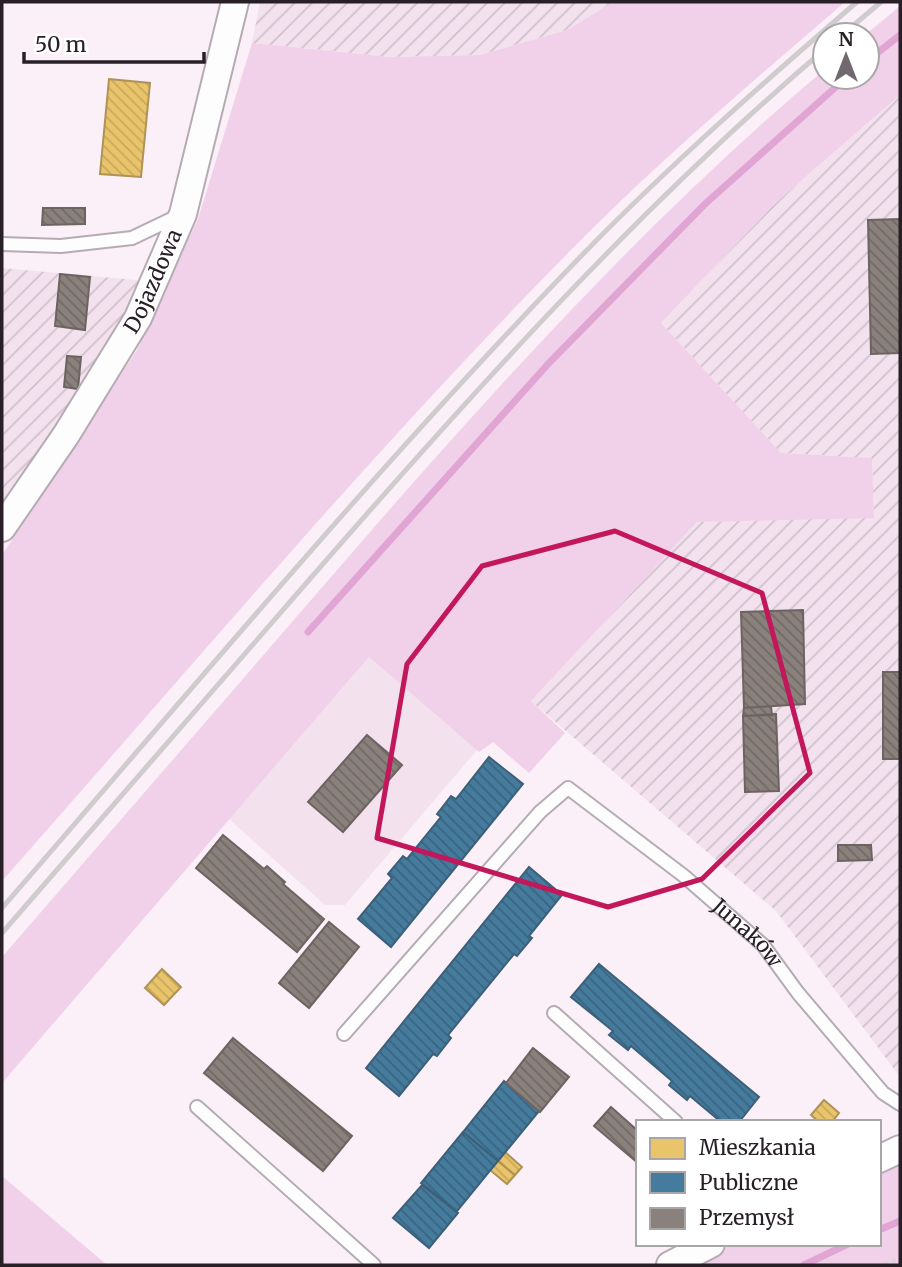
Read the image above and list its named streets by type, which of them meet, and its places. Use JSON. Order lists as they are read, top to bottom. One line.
{"streets":{"street":["Dojazdowa"],"lane":["Junaków"]},"legend":["Mieszkania","Publiczne","Przemysł"],"scale_bar":"50 m","north":"top"}
